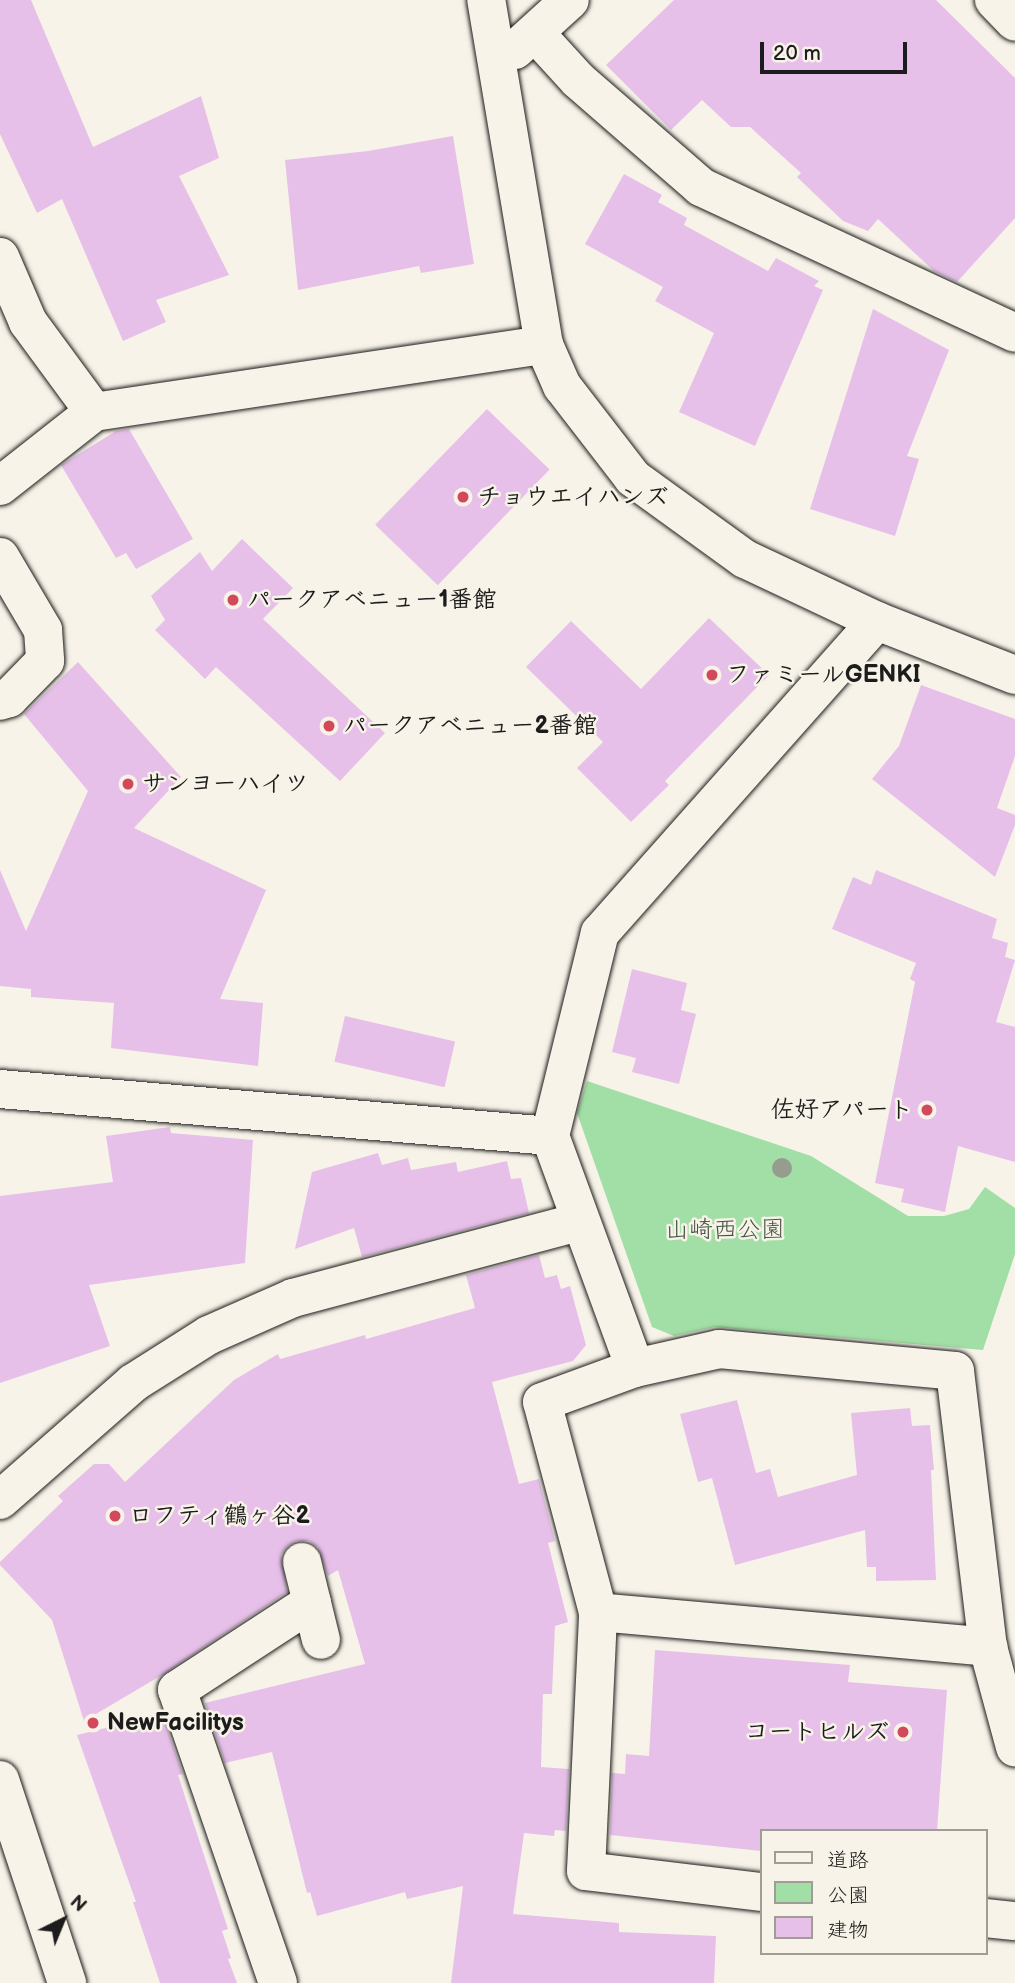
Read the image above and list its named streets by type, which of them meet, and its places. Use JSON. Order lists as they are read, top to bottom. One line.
{"parks":["山崎西公園"],"places":["チョウエイハンズ","パークアベニュー1番館","ファミールGENKI","パークアベニュー2番館","サンヨーハイツ","佐好アパート","ロフティ鶴ヶ谷2","NewFacilitys","コートヒルズ"],"legend":["道路","公園","建物"],"scale_bar":"20 m","north":"top right"}
